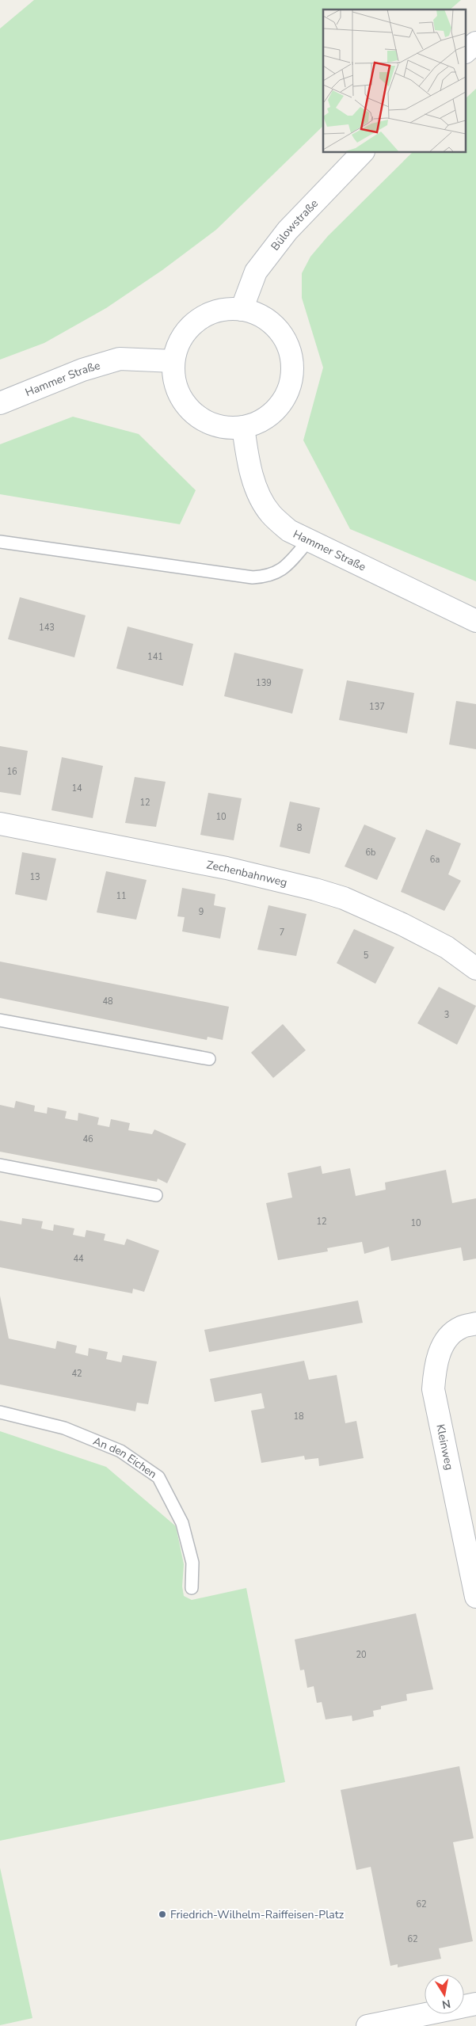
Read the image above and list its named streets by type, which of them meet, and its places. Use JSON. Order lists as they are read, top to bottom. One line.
{"streets":{"main road":["Bülowstraße","Hammer Straße","Zechenbahnweg","Kleinweg"],"lane":["An den Eichen"]},"crossings":[["Bülowstraße","Hammer Straße"]],"places":["Friedrich-Wilhelm-Raiffeisen-Platz"],"house_numbers":["143","141","139","137","16","14","12","10","8","6b","6a","13","11","9","7","5","48","3","46","12","10","44","42","18","20","62","62"],"north":"bottom"}
